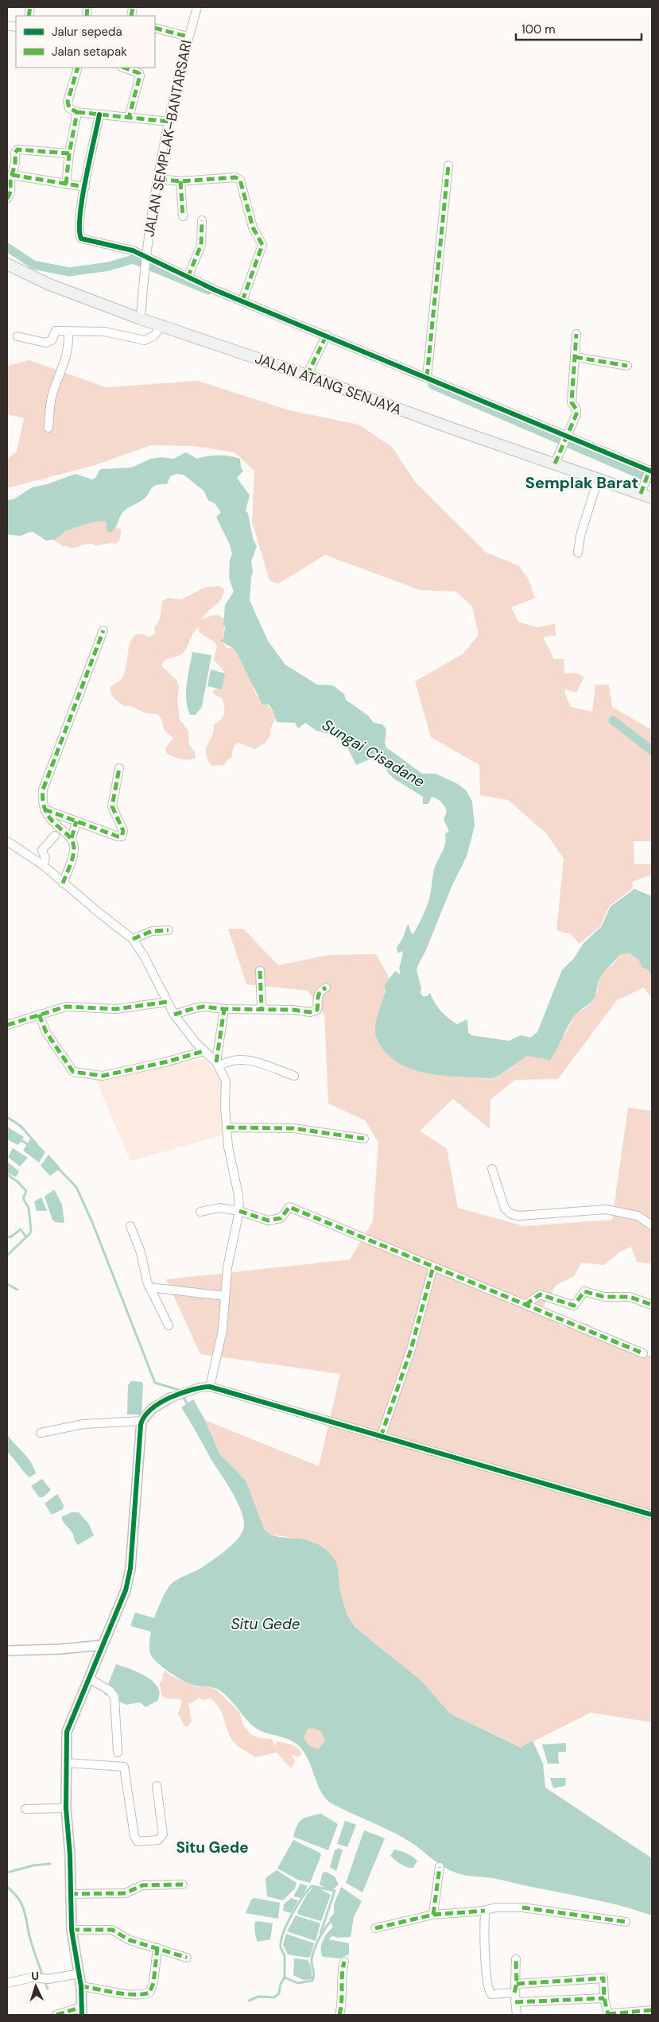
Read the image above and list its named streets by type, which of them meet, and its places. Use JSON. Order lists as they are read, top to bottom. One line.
{"streets":{"main road":["JALAN ATANG SENJAYA"],"street":["JALAN SEMPLAK–BANTARSARI"]},"crossings":[["JALAN SEMPLAK–BANTARSARI","JALAN ATANG SENJAYA"]],"districts":["Semplak Barat","Situ Gede"],"water":["Sungai Cisadane","Situ Gede"],"legend":["Jalur sepeda","Jalan setapak"],"scale_bar":"100 m","north":"top"}
